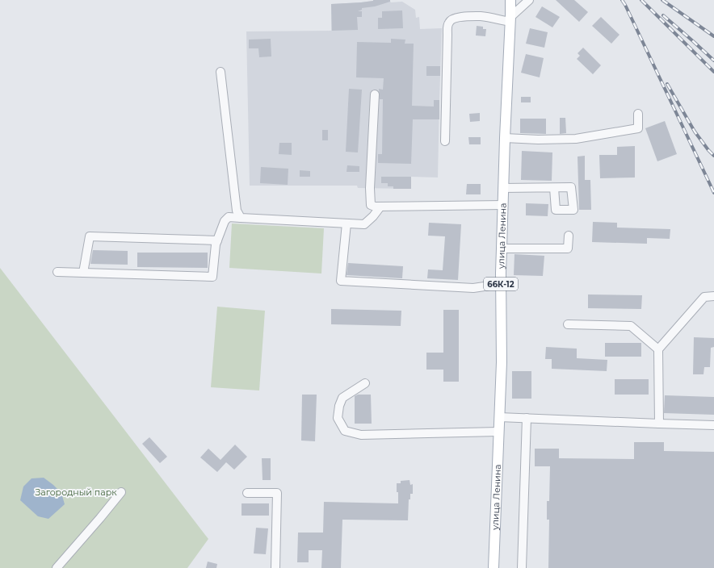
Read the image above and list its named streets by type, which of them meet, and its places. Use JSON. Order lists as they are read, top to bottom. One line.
{"streets":{"main road":["улица Ленина","66К-12"]},"parks":["Загородный парк"]}
